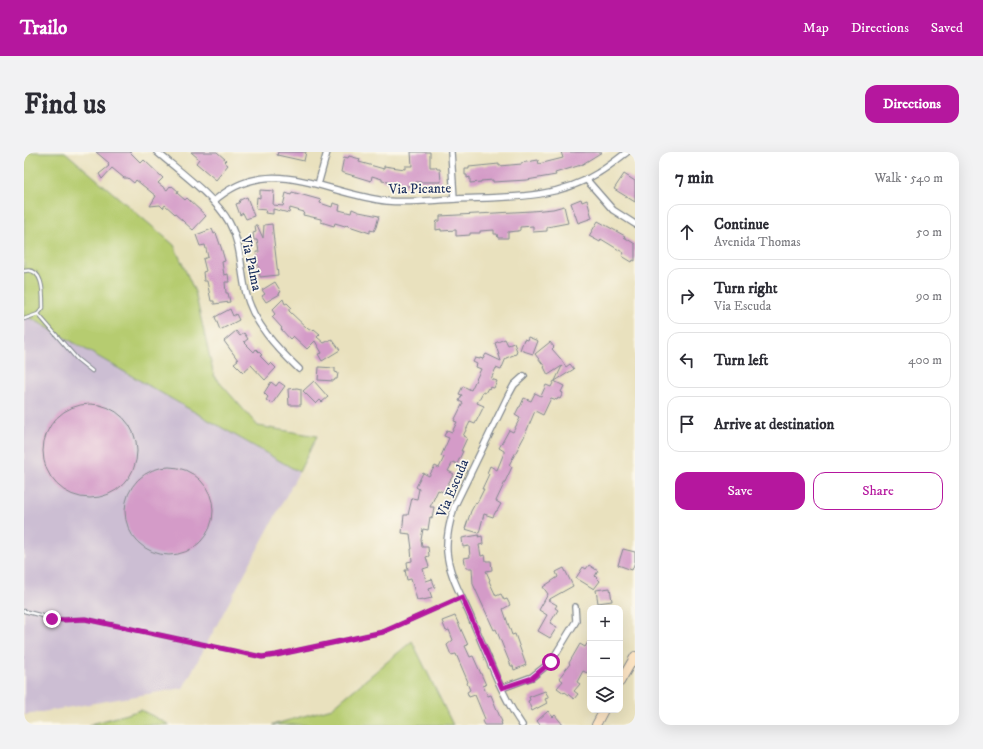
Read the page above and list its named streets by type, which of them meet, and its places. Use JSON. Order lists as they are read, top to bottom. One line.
{"streets":{"street":["Via Picante","Via Palma","Via Escuda"]},"crossings":[["Via Picante","Via Palma"]],"page":{"header":"Trailo","nav":["Map","Directions","Saved"],"buttons":["Directions",["Save","Share"]],"title":"Find us","heading":["7 min","Walk · 540 m"],"list":[["Continue","Avenida Thomas","50 m"],["Turn right","Via Escuda","90 m"],["Turn left","400 m"],"Arrive at destination"],"map_buttons":["+","−"]}}
